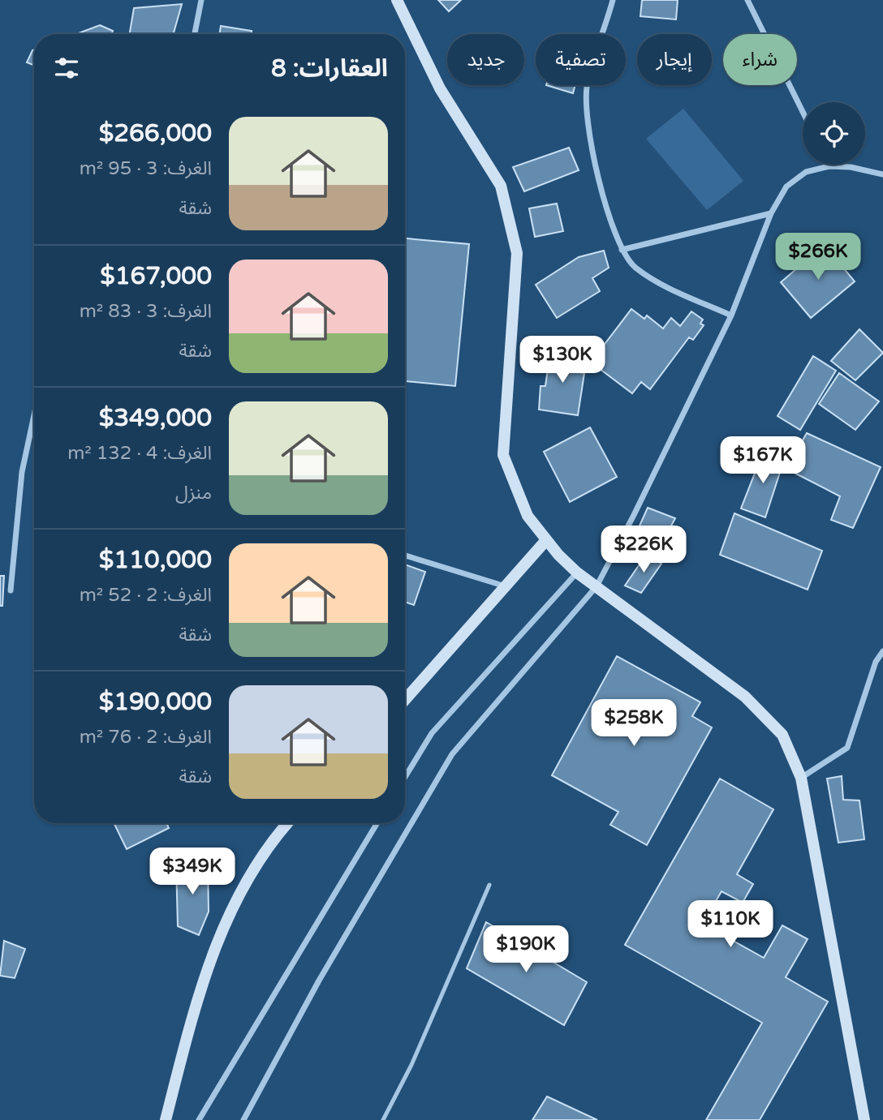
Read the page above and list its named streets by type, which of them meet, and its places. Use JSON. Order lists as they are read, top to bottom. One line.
{"page":{"chip":["شراء","إيجار","تصفية","جديد"],"heading":"العقارات: 8","list":[{"name":"$266,000","note":"الغرف: 3 · 95 m² · شقة"},{"name":"$167,000","note":"الغرف: 3 · 83 m² · شقة"},{"name":"$349,000","note":"الغرف: 4 · 132 m² · منزل"},{"name":"$110,000","note":"الغرف: 2 · 52 m² · شقة"},{"name":"$190,000","note":"الغرف: 2 · 76 m² · شقة"}],"price":["$266K","$130K","$167K","$226K","$258K","$349K","$110K","$190K"]}}
